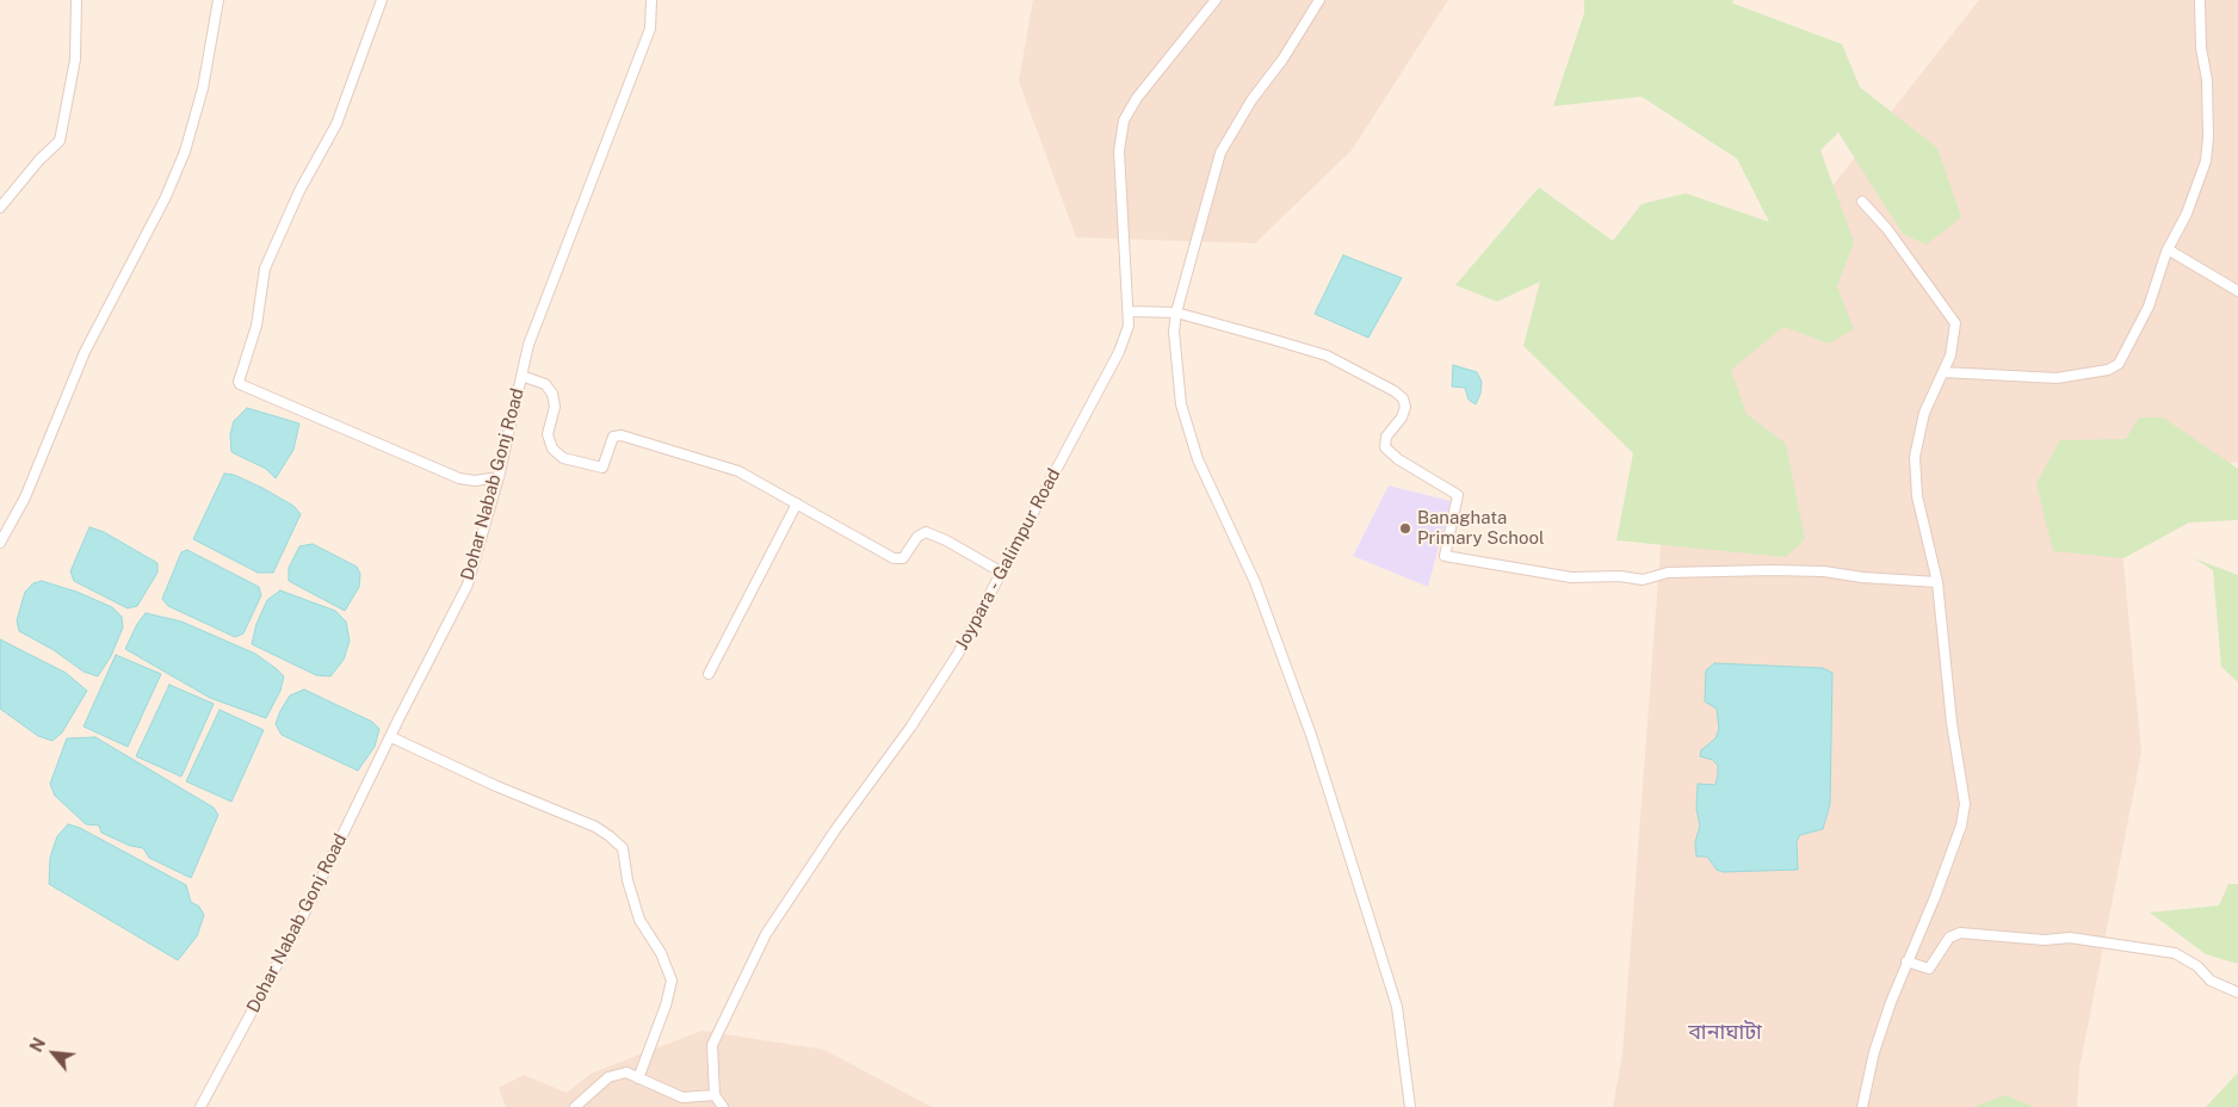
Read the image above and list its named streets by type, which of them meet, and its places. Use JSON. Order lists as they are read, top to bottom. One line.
{"streets":{"street":["Dohar Nabab Gonj Road","Joypara - Galimpur Road"]},"districts":["বানাঘাটা"],"places":["Banaghata Primary School"],"north":"top left"}
